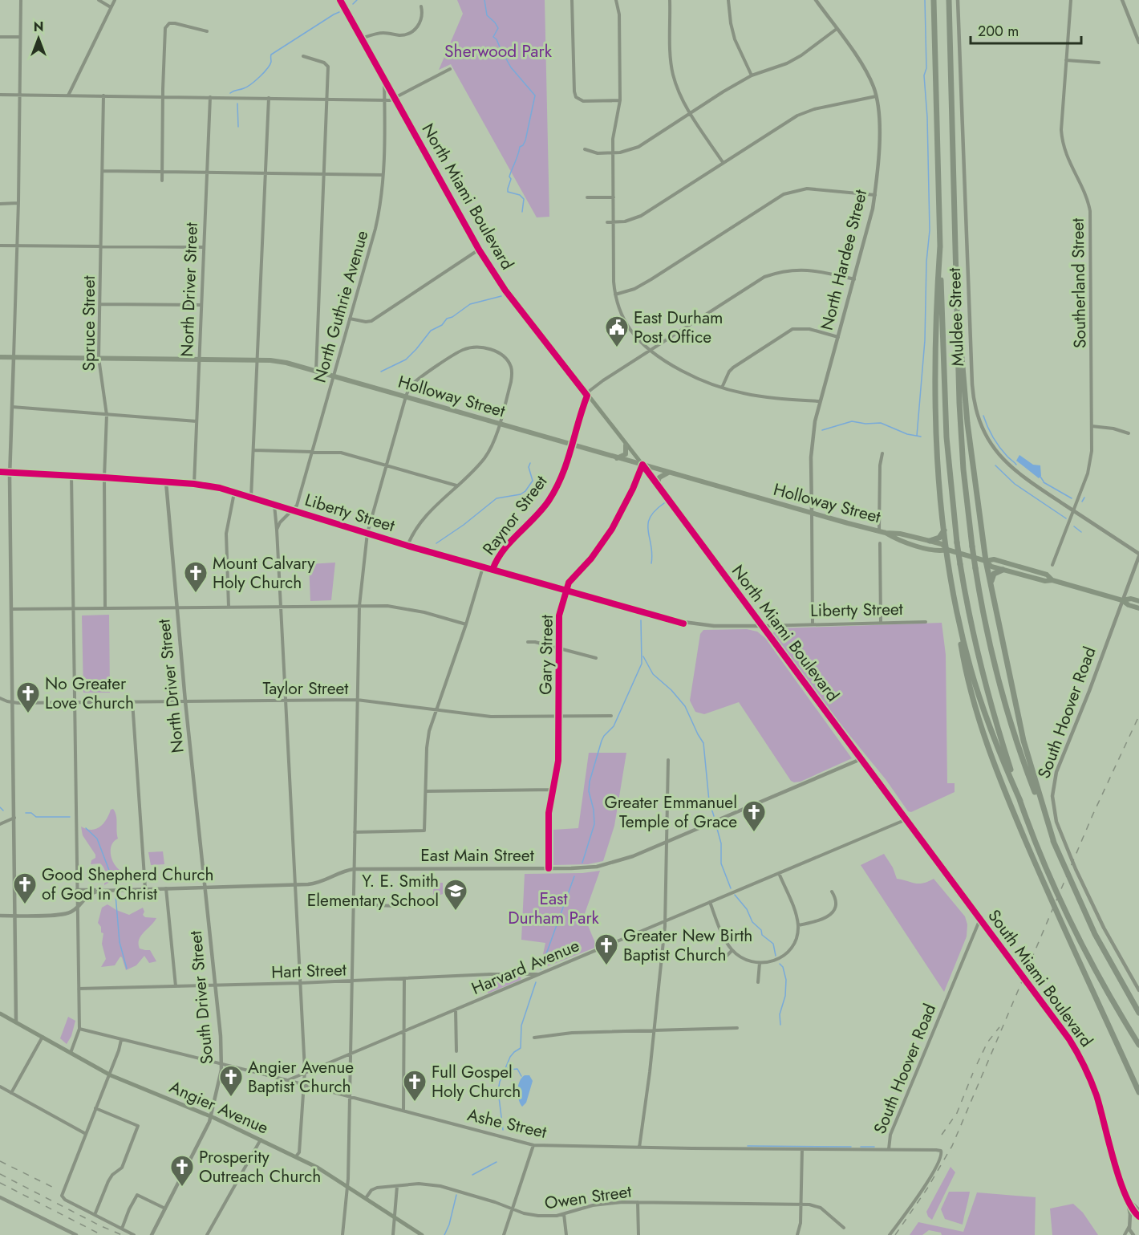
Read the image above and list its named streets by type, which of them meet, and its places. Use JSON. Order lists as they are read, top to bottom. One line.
{"streets":{"highway":["Holloway Street"],"main road":["North Miami Boulevard","Angier Avenue"],"street":["North Hardee Street","Southerland Street","North Driver Street","North Guthrie Avenue","Muldee Street","Spruce Street","Liberty Street","Raynor Street","Gary Street","Taylor Street","South Hoover Road","East Main Street","Harvard Avenue","Hart Street","South Miami Boulevard","South Driver Street","Ashe Street","Owen Street"]},"crossings":[["North Miami Boulevard","North Guthrie Avenue"],["North Miami Boulevard","Holloway Street"],["North Miami Boulevard","Liberty Street"],["North Miami Boulevard","Raynor Street"],["North Miami Boulevard","Gary Street"],["North Miami Boulevard","East Main Street"],["North Miami Boulevard","Harvard Avenue"],["North Miami Boulevard","South Miami Boulevard"],["North Hardee Street","Holloway Street"],["North Hardee Street","Raynor Street"],["Southerland Street","Muldee Street"],["North Driver Street","Holloway Street"],["North Driver Street","Liberty Street"],["North Driver Street","Taylor Street"],["North Driver Street","East Main Street"],["North Driver Street","South Driver Street"],["North Guthrie Avenue","Holloway Street"],["North Guthrie Avenue","Liberty Street"],["Muldee Street","South Hoover Road"],["Spruce Street","Holloway Street"],["Spruce Street","Liberty Street"],["Holloway Street","Raynor Street"],["Holloway Street","Gary Street"],["Holloway Street","South Hoover Road"],["Liberty Street","Raynor Street"],["Liberty Street","Gary Street"],["Raynor Street","Taylor Street"],["Gary Street","Taylor Street"],["Gary Street","East Main Street"],["South Hoover Road","South Miami Boulevard"],["South Hoover Road","Ashe Street"],["East Main Street","South Driver Street"],["Harvard Avenue","Hart Street"],["Harvard Avenue","South Miami Boulevard"],["Harvard Avenue","Ashe Street"],["Hart Street","South Driver Street"],["South Driver Street","Angier Avenue"],["South Driver Street","Ashe Street"],["Angier Avenue","Owen Street"]],"parks":["Sherwood Park","East Durham Park"],"places":{"public building":["East Durham Post Office"],"church":["Mount Calvary Holy Church","No Greater Love Church","Greater Emmanuel Temple of Grace","Good Shepherd Church of God in Christ","Greater New Birth Baptist Church","Angier Avenue Baptist Church","Full Gospel Holy Church","Prosperity Outreach Church"],"school or university":["Y. E. Smith Elementary School"]},"scale_bar":"200 m","north":"top"}
